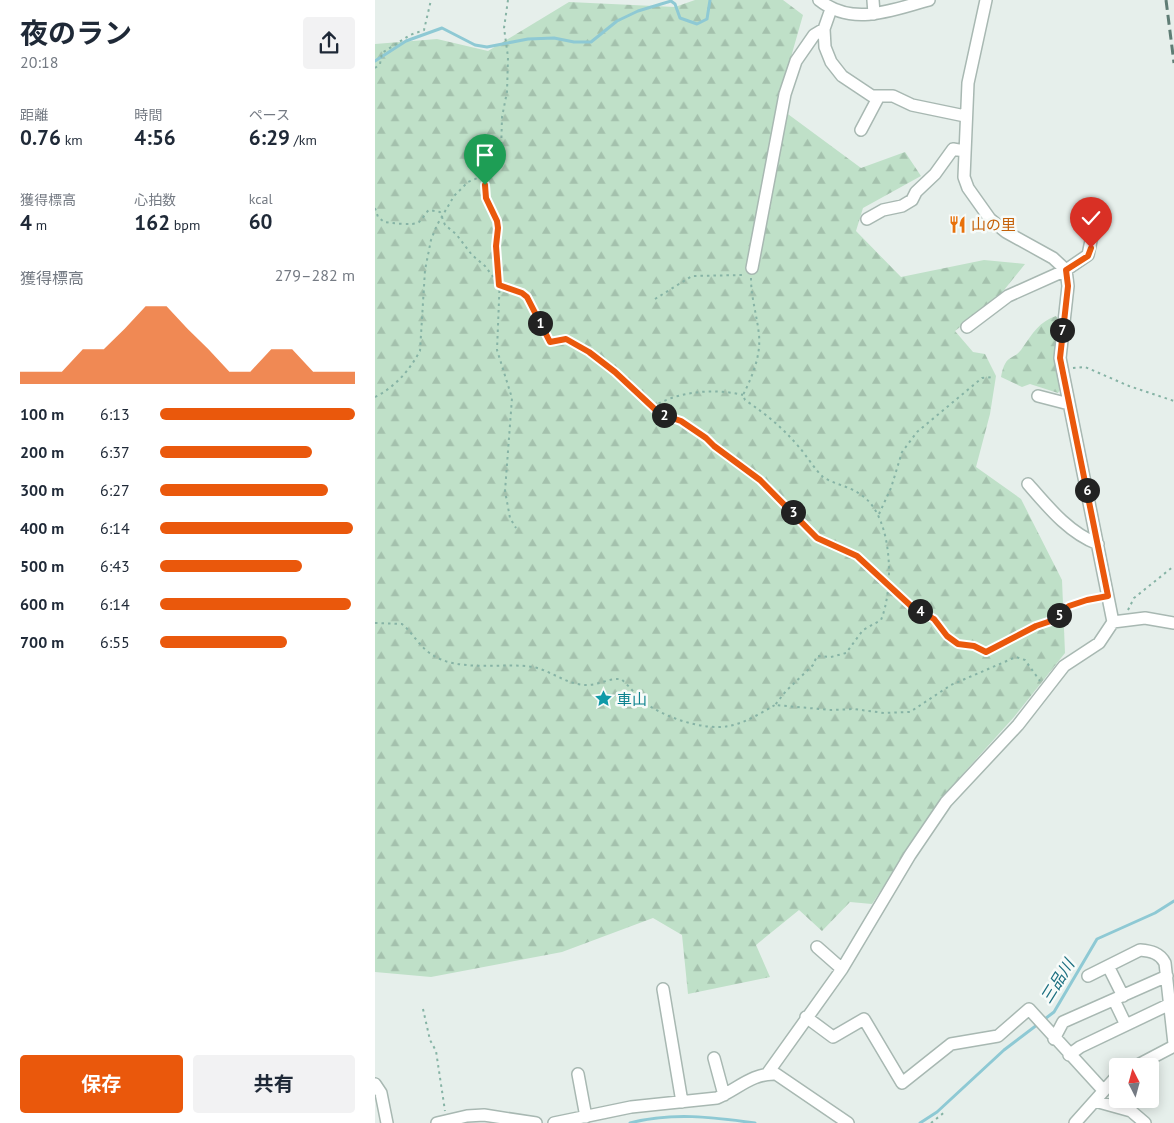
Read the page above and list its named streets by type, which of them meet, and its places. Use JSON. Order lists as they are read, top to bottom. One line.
{"water":["三品川"],"places":{"restaurant":["山の里"],"place":["車山"]},"north":"top","page":{"heading":["夜のラン","20:18"],"stats":[["距離","0.76 km"],["時間","4:56"],["ペース","6:29 /km"],["獲得標高","4 m"],["心拍数","162 bpm"],["kcal","60"]],"chart":["獲得標高","279–282 m"],"pins":["1","7","2","6","3","4","5"],"list":[{"name":"100 m","note":"6:13"},{"name":"200 m","note":"6:37"},{"name":"300 m","note":"6:27"},{"name":"400 m","note":"6:14"},{"name":"500 m","note":"6:43"},{"name":"600 m","note":"6:14"},{"name":"700 m","note":"6:55"}],"buttons":["保存","共有"]}}
